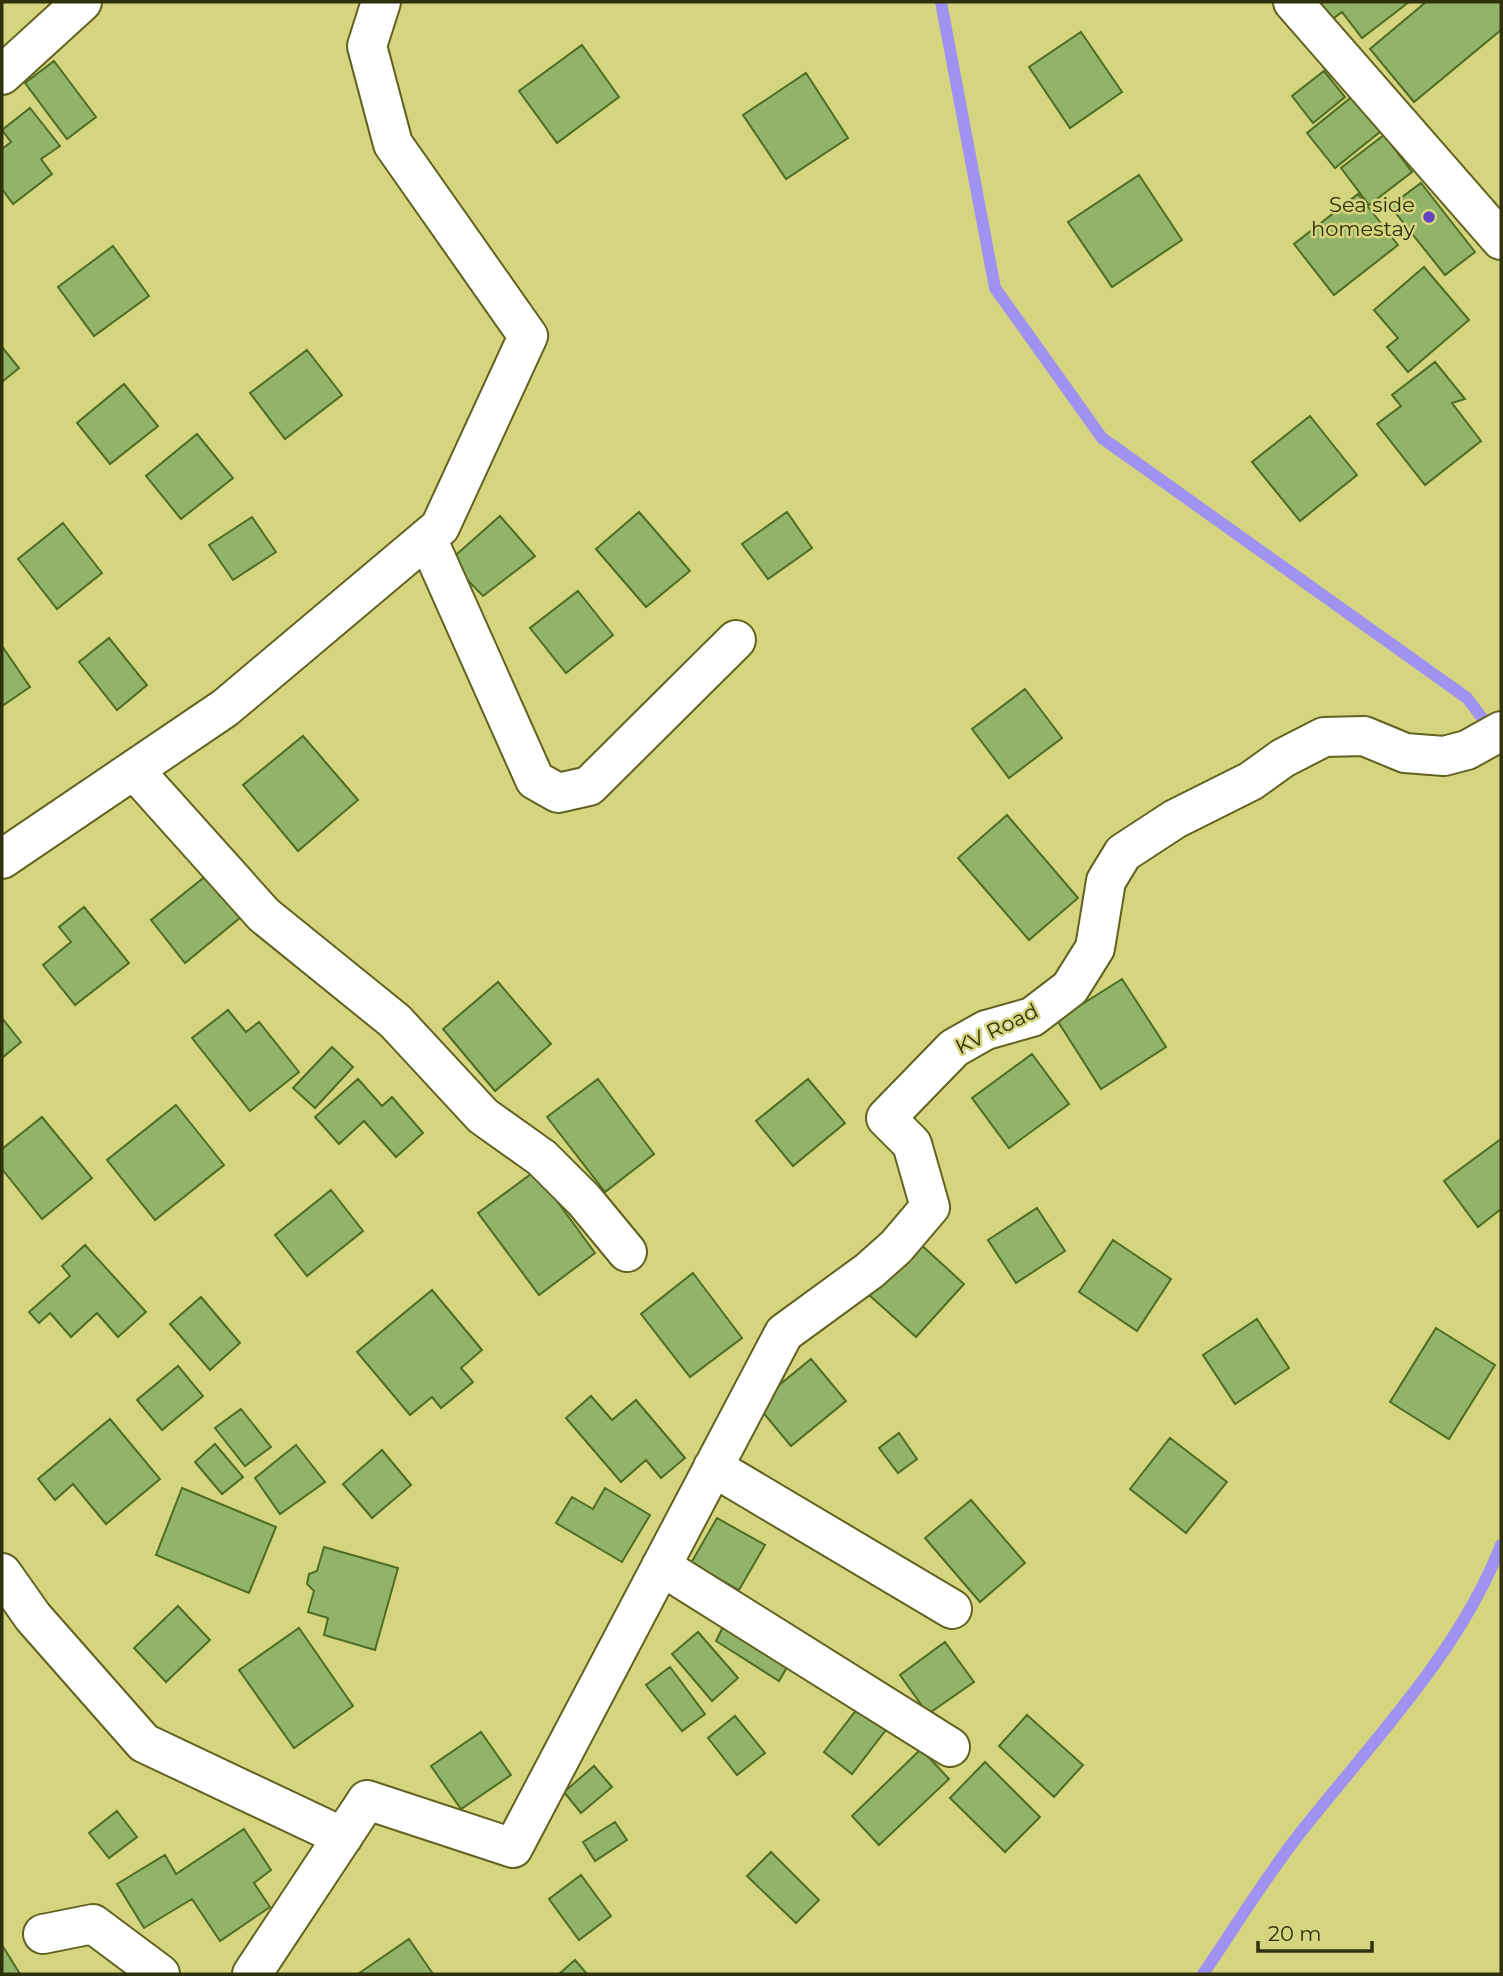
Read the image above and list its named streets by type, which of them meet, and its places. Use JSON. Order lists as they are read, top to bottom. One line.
{"streets":{"street":["KV Road"]},"places":["Sea side homestay"],"scale_bar":"20 m"}
